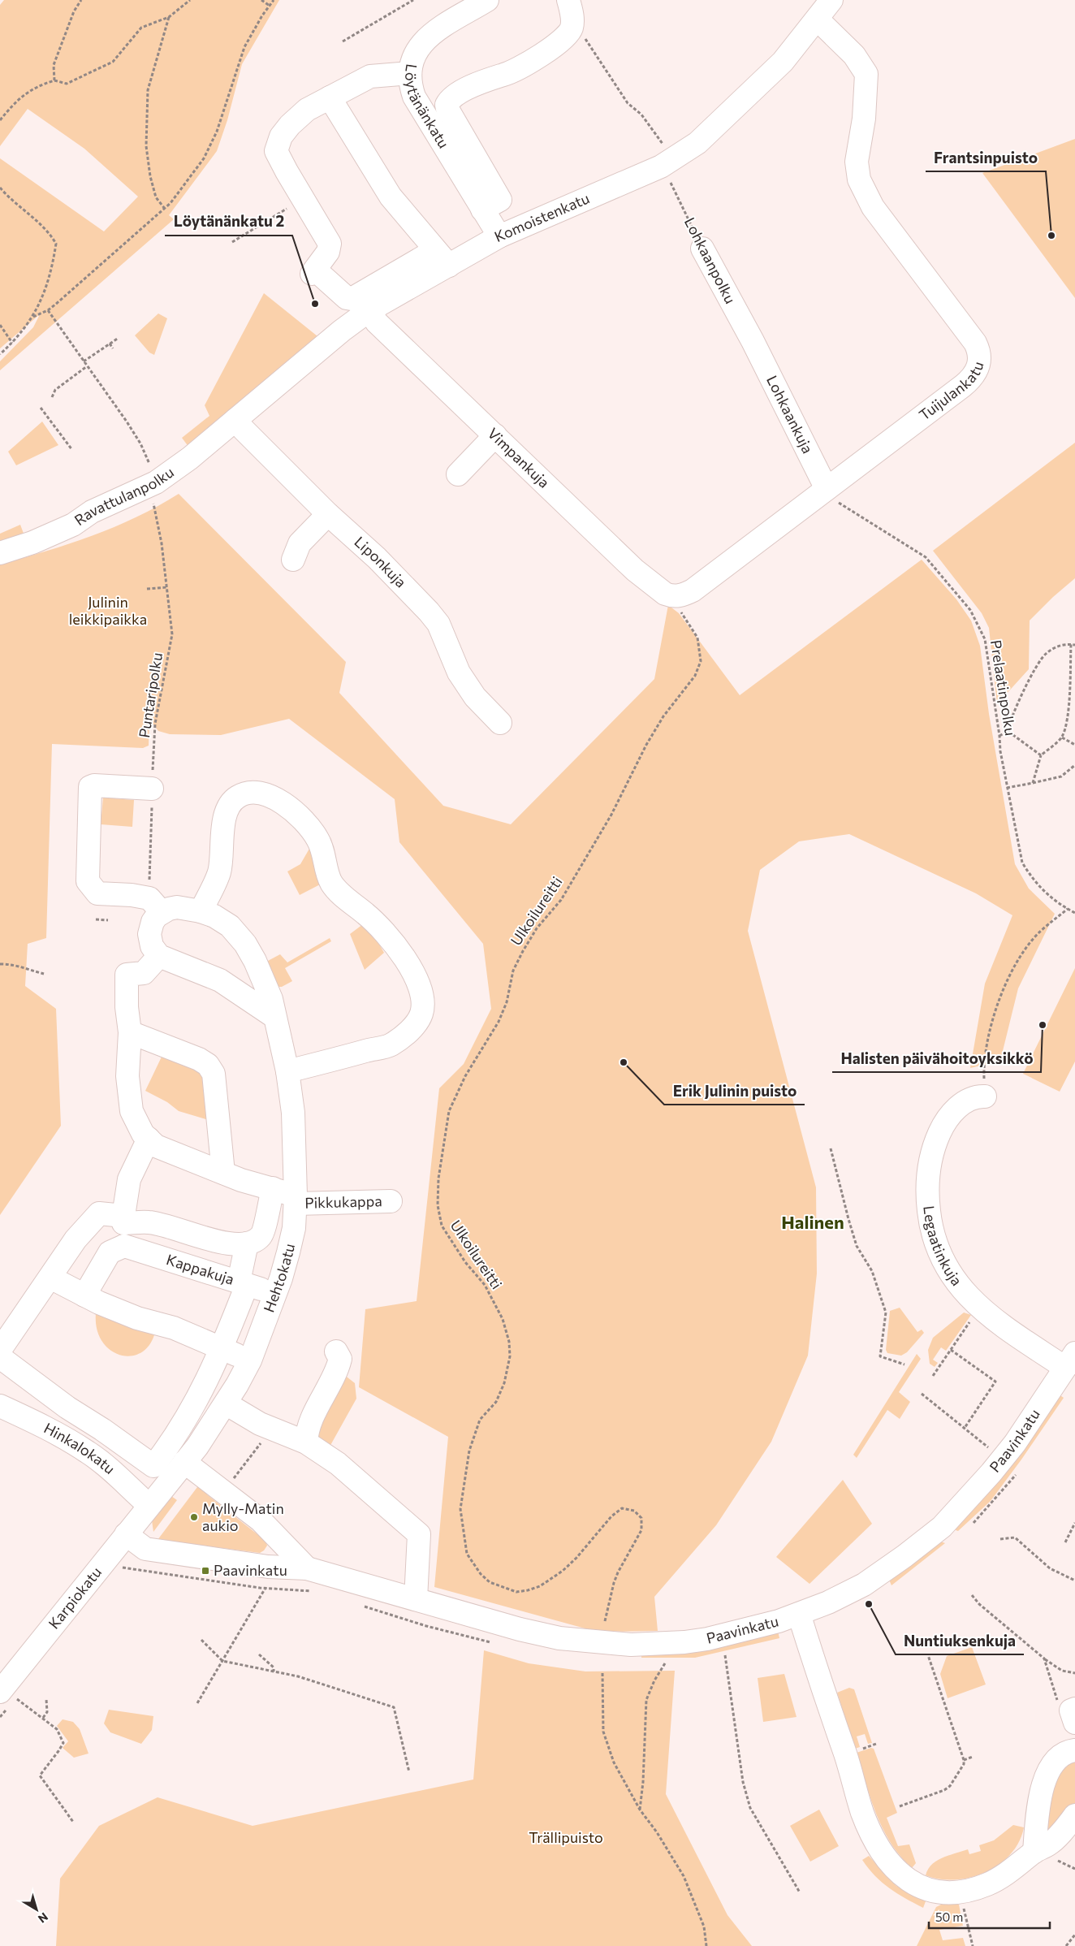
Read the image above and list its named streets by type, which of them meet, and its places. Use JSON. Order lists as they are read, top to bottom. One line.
{"streets":{"street":["Löytänänkatu","Komoistenkatu","Lohkaanpolku","Tuijulankatu","Lohkaankuja","Vimpankuja","Ravattulanpolku","Liponkuja","Pikkukappa","Legaatinkuja","Kappakuja","Hehtokatu","Paavinkatu","Hinkalokatu","Karpiokatu"],"path":["Prelaatinpolku","Puntaripolku","Ulkoilureitti"]},"crossings":[["Löytänänkatu","Komoistenkatu"],["Komoistenkatu","Lohkaanpolku"],["Komoistenkatu","Tuijulankatu"],["Komoistenkatu","Vimpankuja"],["Komoistenkatu","Ravattulanpolku"],["Komoistenkatu","Liponkuja"],["Lohkaanpolku","Lohkaankuja"],["Tuijulankatu","Lohkaankuja"],["Tuijulankatu","Vimpankuja"],["Tuijulankatu","Prelaatinpolku"],["Tuijulankatu","Ulkoilureitti"],["Lohkaankuja","Prelaatinpolku"],["Vimpankuja","Ulkoilureitti"],["Ravattulanpolku","Liponkuja"],["Ravattulanpolku","Puntaripolku"],["Puntaripolku","Hehtokatu"],["Pikkukappa","Hehtokatu"],["Legaatinkuja","Paavinkatu"],["Kappakuja","Hehtokatu"],["Hehtokatu","Paavinkatu"],["Hehtokatu","Hinkalokatu"],["Hehtokatu","Karpiokatu"],["Paavinkatu","Karpiokatu"],["Hinkalokatu","Karpiokatu"]],"districts":["Halinen"],"parks":["Julinin leikkipaikka","Trällipuisto"],"places":{"other":["Frantsinpuisto","Löytänänkatu 2","Halisten päivähoitoyksikkö","Erik Julinin puisto","Mylly-Matin aukio","Nuntiuksenkuja"],"transit":["Paavinkatu"]},"scale_bar":"50 m","north":"bottom right"}
